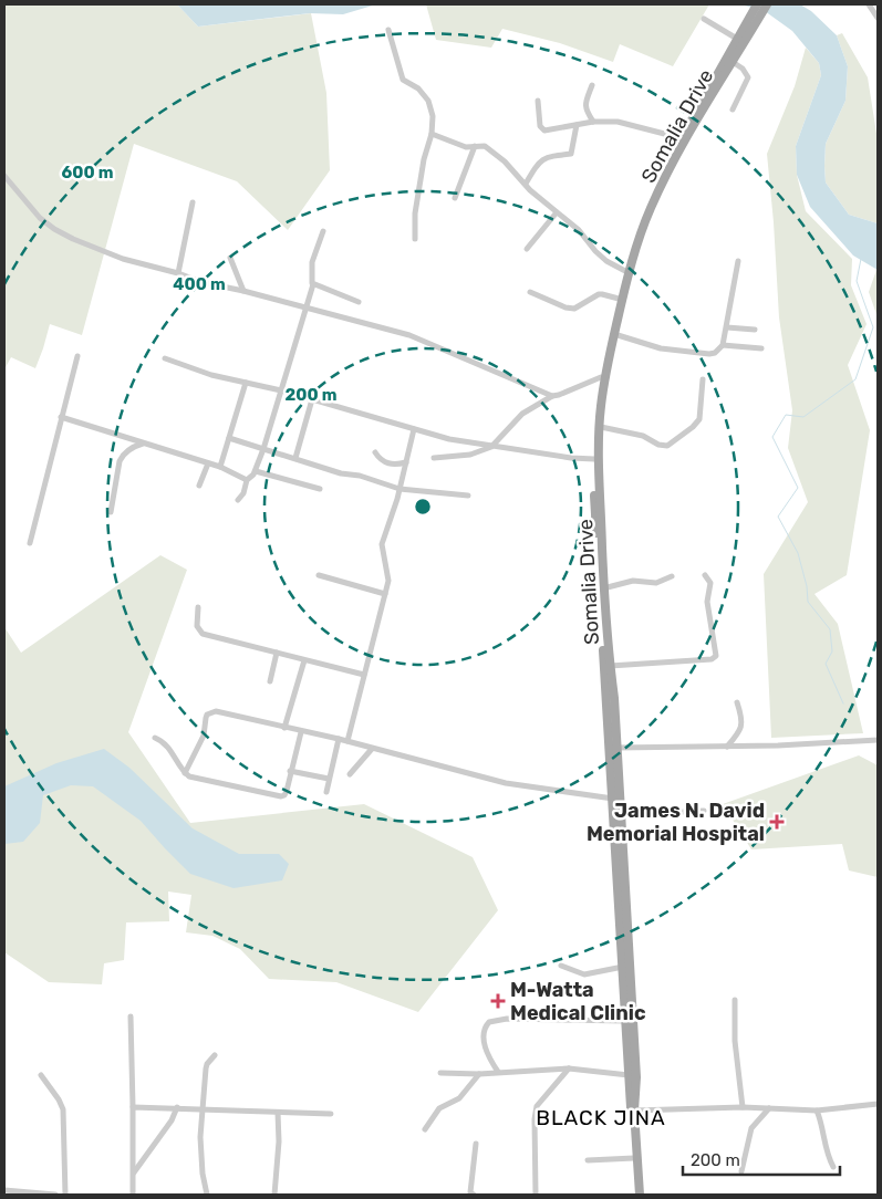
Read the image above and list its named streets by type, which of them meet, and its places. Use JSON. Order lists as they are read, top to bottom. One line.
{"streets":{"main road":["Somalia Drive"]},"districts":["BLACK JINA"],"places":{"health":["James N. David Memorial Hospital","M-Watta Medical Clinic"]},"scale_bar":"200 m","rings":["600 m","400 m","200 m"]}
